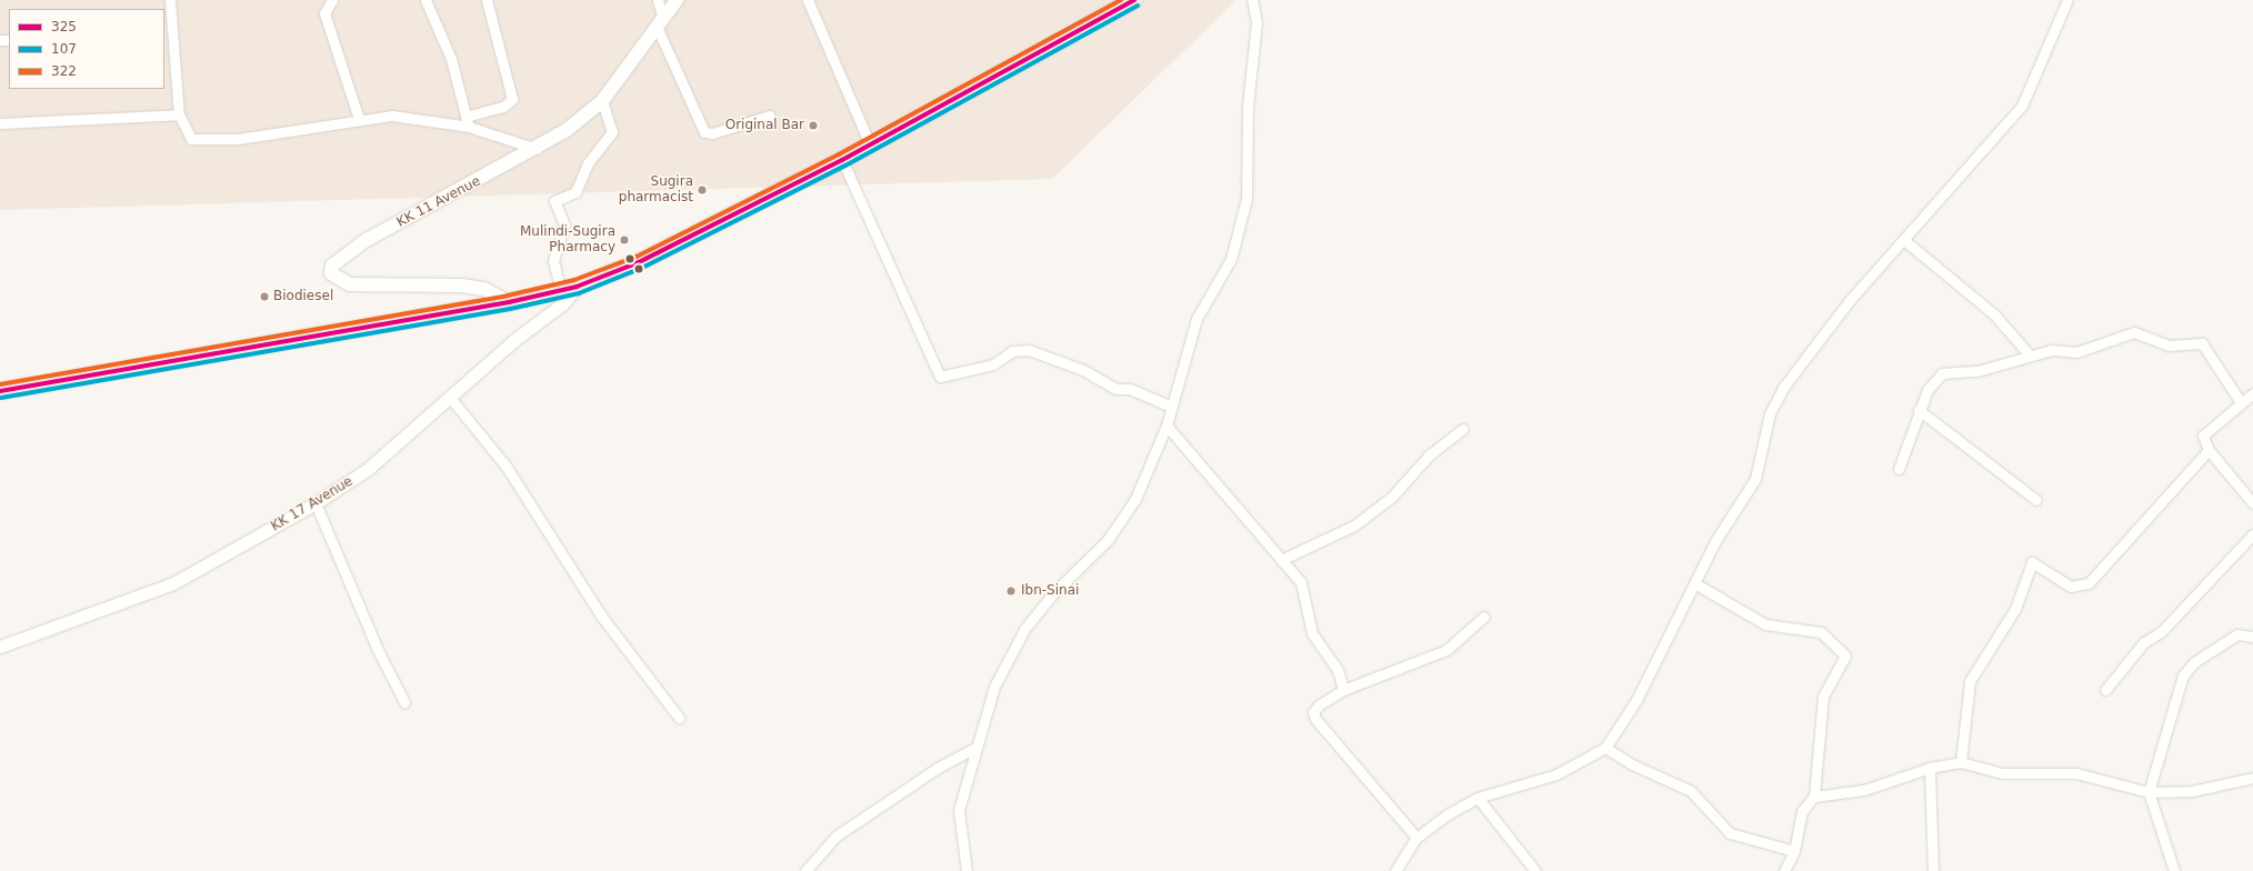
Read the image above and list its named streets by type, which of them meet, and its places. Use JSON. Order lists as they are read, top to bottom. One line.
{"streets":{"main road":["KK 11 Avenue"],"street":["KK 17 Avenue"]},"places":["Original Bar","Sugira pharmacist","Mulindi-Sugira Pharmacy","Biodiesel","Ibn-Sinai"],"lines":["transit line 325","transit line 322","transit line 107"],"legend":["325","107","322"]}
